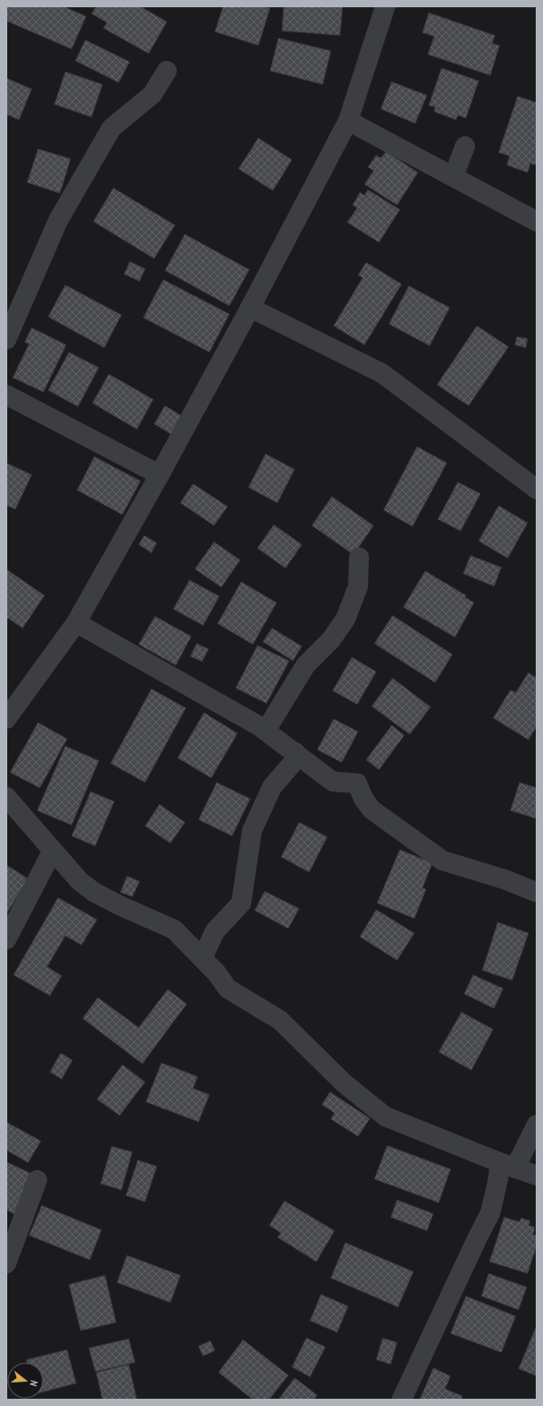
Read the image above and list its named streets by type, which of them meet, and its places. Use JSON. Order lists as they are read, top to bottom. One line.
{"north":"right"}
